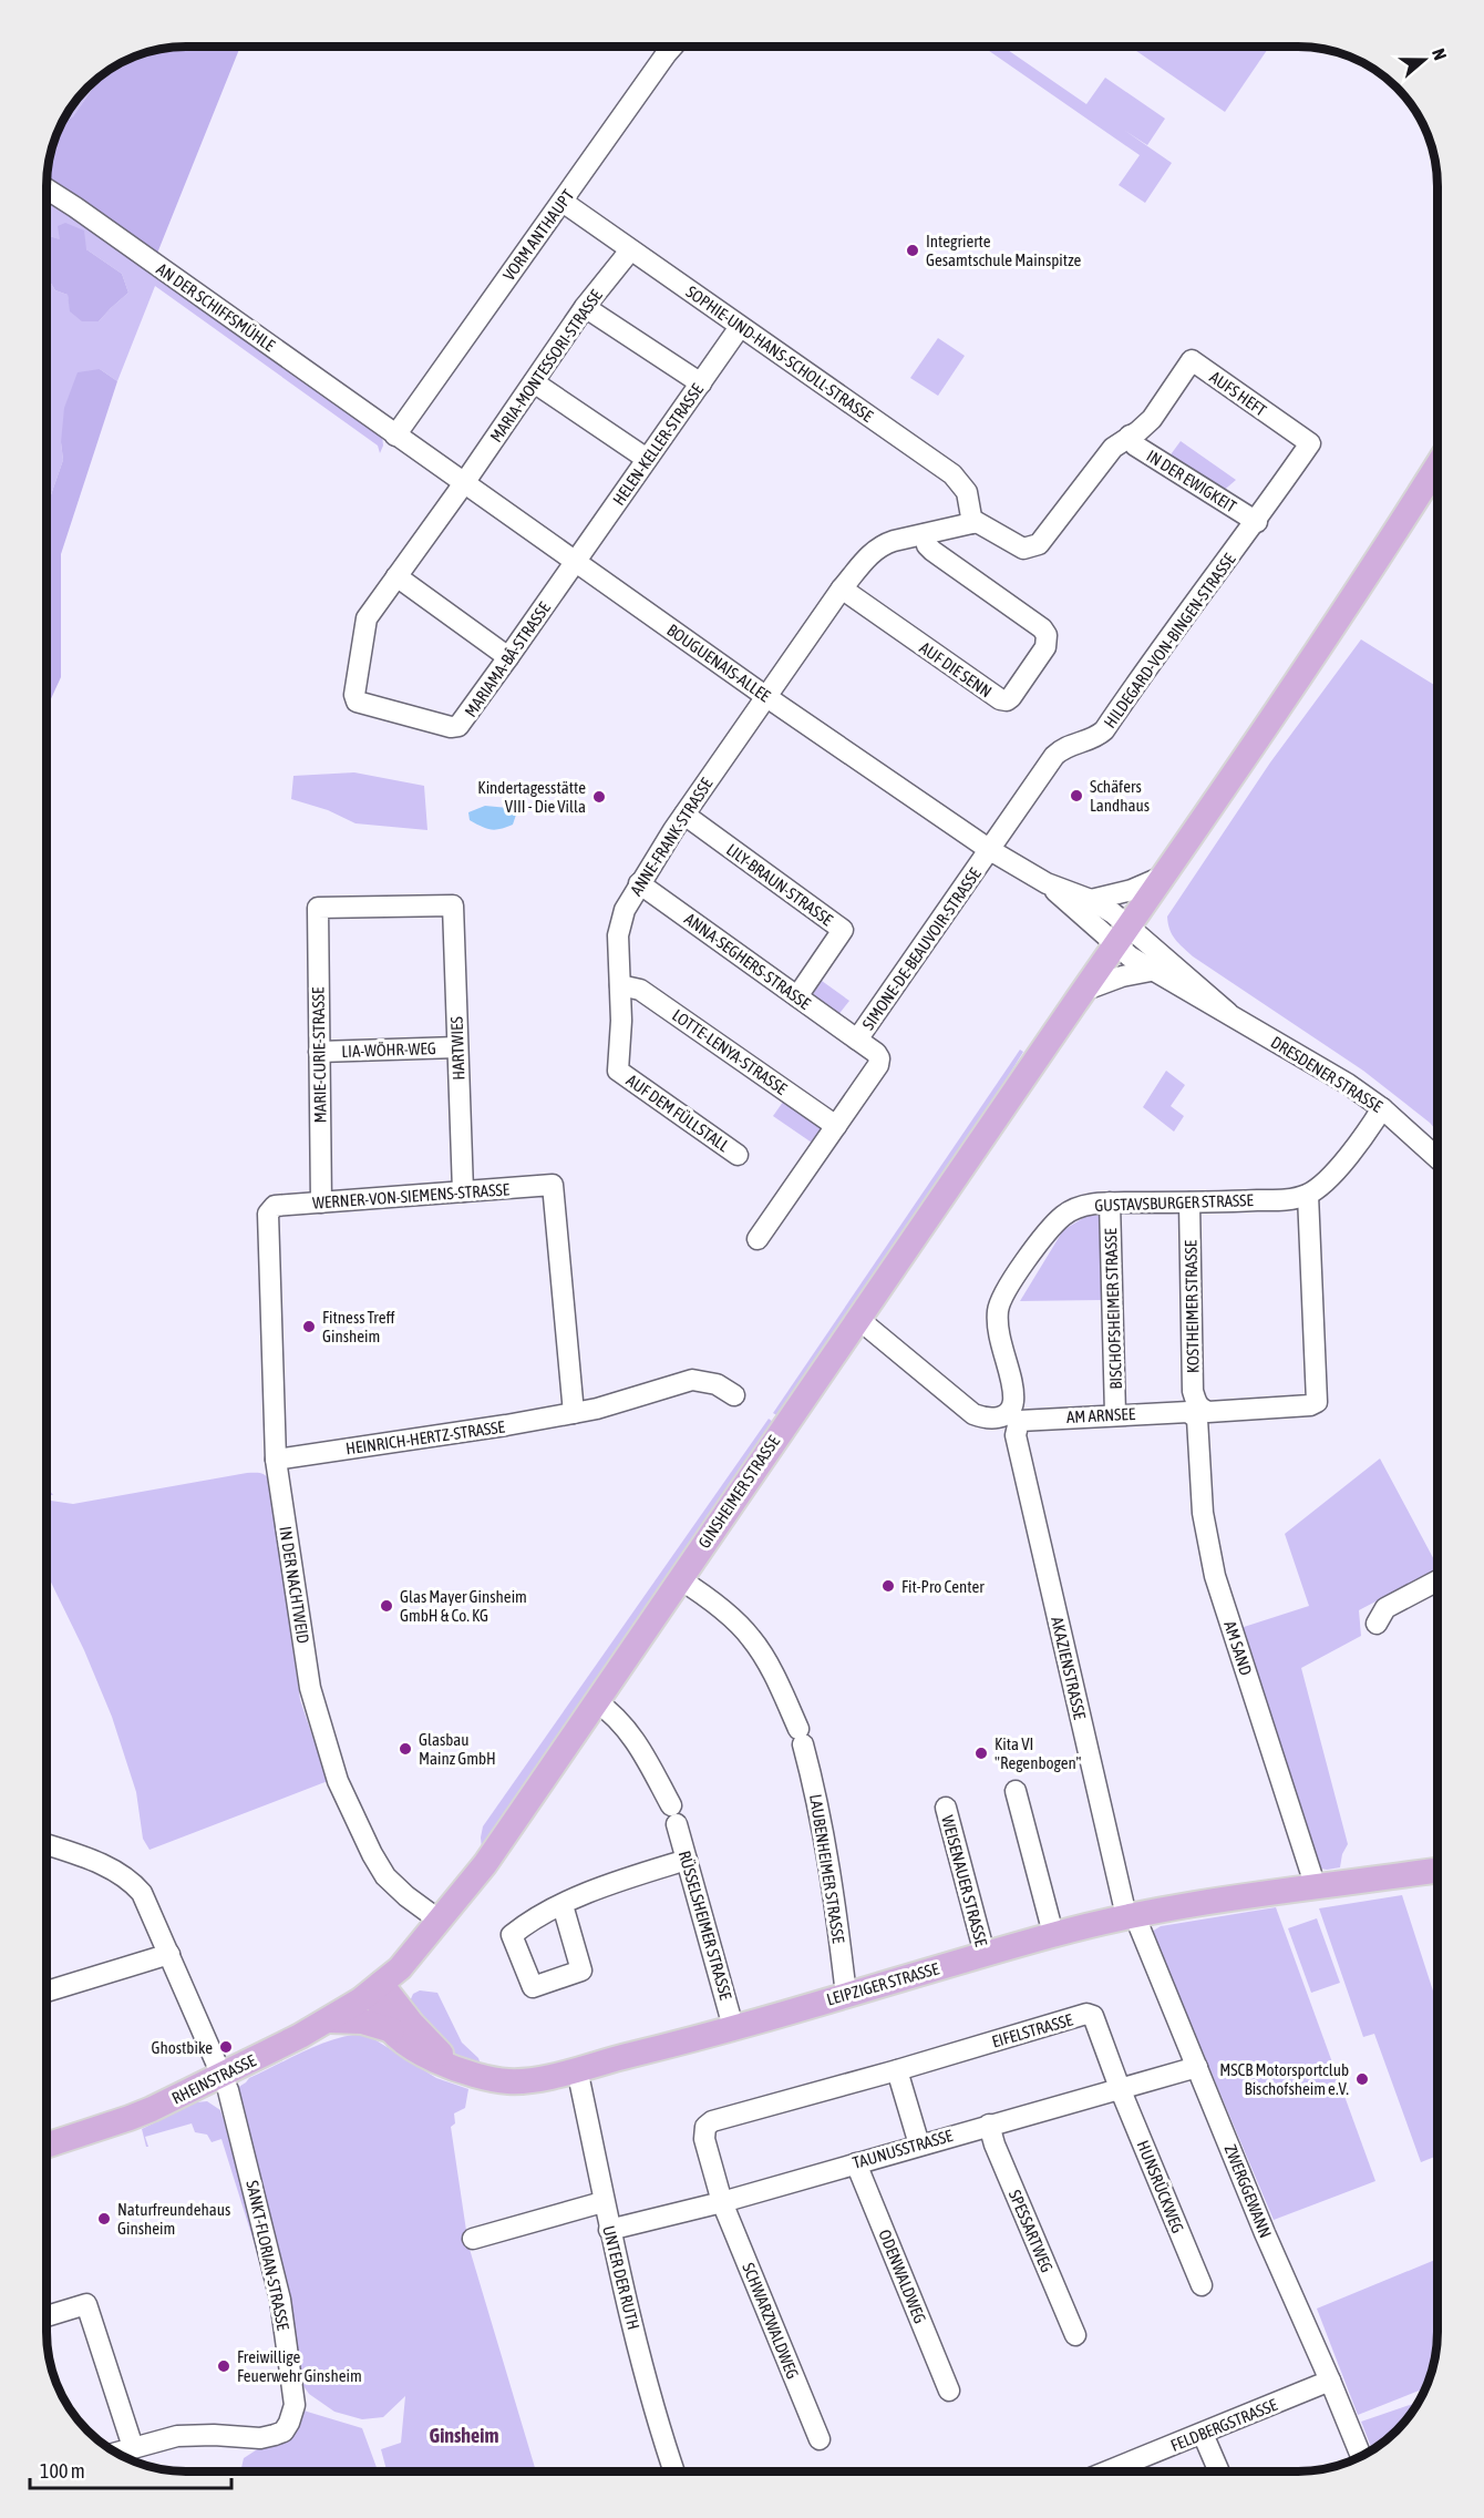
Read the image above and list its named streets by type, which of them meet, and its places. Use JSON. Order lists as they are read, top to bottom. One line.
{"streets":{"main road":["GINSHEIMER STRASSE","LEIPZIGER STRASSE","RHEINSTRASSE"],"street":["VORM ANTHAUPT","AN DER SCHIFFSMÜHLE","SOPHIE-UND-HANS-SCHOLL-STRASSE","MARIA-MONTESSORI-STRASSE","AUFS HEFT","HELEN-KELLER-STRASSE","IN DER EWIGKEIT","HILDEGARD-VON-BINGEN-STRASSE","MARIAMA-BÂ-STRASSE","BOUGUENAIS-ALLEE","AUF DIE SENN","ANNE-FRANK-STRASSE","LILY-BRAUN-STRASSE","SIMONE-DE-BEAUVOIR-STRASSE","ANNA-SEGHERS-STRASSE","HARTWIES","LIA-WÖHR-WEG","LOTTE-LENYA-STRASSE","MARIE-CURIE-STRASSE","DRESDENER STRASSE","AUF DEM FÜLLSTALL","WERNER-VON-SIEMENS-STRASSE","GUSTAVSBURGER STRASSE","KOSTHEIMER STRASSE","BISCHOFSHEIMER STRASSE","AM ARNSEE","HEINRICH-HERTZ-STRASSE","IN DER NACHTWEID","AM SAND","AKAZIENSTRASSE","LAUBENHEIMER STRASSE","WEISENAUER STRASSE","RÜSSELSHEIMER STRASSE","EIFELSTRASSE","TAUNUSSTRASSE","HUNSRÜCKWEG","ZWERGGEWANN","SPESSARTWEG","SANKT-FLORIAN-STRASSE","ODENWALDWEG","UNTER DER RUTH","SCHWARZWALDWEG","FELDBERGSTRASSE"]},"crossings":[["VORM ANTHAUPT","AN DER SCHIFFSMÜHLE"],["VORM ANTHAUPT","SOPHIE-UND-HANS-SCHOLL-STRASSE"],["VORM ANTHAUPT","BOUGUENAIS-ALLEE"],["AN DER SCHIFFSMÜHLE","BOUGUENAIS-ALLEE"],["SOPHIE-UND-HANS-SCHOLL-STRASSE","MARIA-MONTESSORI-STRASSE"],["SOPHIE-UND-HANS-SCHOLL-STRASSE","HELEN-KELLER-STRASSE"],["SOPHIE-UND-HANS-SCHOLL-STRASSE","ANNE-FRANK-STRASSE"],["MARIA-MONTESSORI-STRASSE","MARIAMA-BÂ-STRASSE"],["MARIA-MONTESSORI-STRASSE","BOUGUENAIS-ALLEE"],["AUFS HEFT","IN DER EWIGKEIT"],["AUFS HEFT","HILDEGARD-VON-BINGEN-STRASSE"],["HELEN-KELLER-STRASSE","MARIAMA-BÂ-STRASSE"],["HELEN-KELLER-STRASSE","BOUGUENAIS-ALLEE"],["IN DER EWIGKEIT","HILDEGARD-VON-BINGEN-STRASSE"],["HILDEGARD-VON-BINGEN-STRASSE","BOUGUENAIS-ALLEE"],["HILDEGARD-VON-BINGEN-STRASSE","SIMONE-DE-BEAUVOIR-STRASSE"],["MARIAMA-BÂ-STRASSE","BOUGUENAIS-ALLEE"],["BOUGUENAIS-ALLEE","ANNE-FRANK-STRASSE"],["BOUGUENAIS-ALLEE","SIMONE-DE-BEAUVOIR-STRASSE"],["BOUGUENAIS-ALLEE","DRESDENER STRASSE"],["BOUGUENAIS-ALLEE","GINSHEIMER STRASSE"],["AUF DIE SENN","ANNE-FRANK-STRASSE"],["ANNE-FRANK-STRASSE","LILY-BRAUN-STRASSE"],["ANNE-FRANK-STRASSE","ANNA-SEGHERS-STRASSE"],["ANNE-FRANK-STRASSE","LOTTE-LENYA-STRASSE"],["ANNE-FRANK-STRASSE","AUF DEM FÜLLSTALL"],["LILY-BRAUN-STRASSE","ANNA-SEGHERS-STRASSE"],["SIMONE-DE-BEAUVOIR-STRASSE","ANNA-SEGHERS-STRASSE"],["SIMONE-DE-BEAUVOIR-STRASSE","LOTTE-LENYA-STRASSE"],["HARTWIES","LIA-WÖHR-WEG"],["HARTWIES","MARIE-CURIE-STRASSE"],["HARTWIES","WERNER-VON-SIEMENS-STRASSE"],["LIA-WÖHR-WEG","MARIE-CURIE-STRASSE"],["MARIE-CURIE-STRASSE","WERNER-VON-SIEMENS-STRASSE"],["DRESDENER STRASSE","GINSHEIMER STRASSE"],["WERNER-VON-SIEMENS-STRASSE","HEINRICH-HERTZ-STRASSE"],["WERNER-VON-SIEMENS-STRASSE","IN DER NACHTWEID"],["GUSTAVSBURGER STRASSE","KOSTHEIMER STRASSE"],["GUSTAVSBURGER STRASSE","BISCHOFSHEIMER STRASSE"],["GUSTAVSBURGER STRASSE","AM ARNSEE"],["GUSTAVSBURGER STRASSE","AKAZIENSTRASSE"],["KOSTHEIMER STRASSE","AM ARNSEE"],["KOSTHEIMER STRASSE","AM SAND"],["BISCHOFSHEIMER STRASSE","AM ARNSEE"],["AM ARNSEE","AM SAND"],["AM ARNSEE","AKAZIENSTRASSE"],["HEINRICH-HERTZ-STRASSE","IN DER NACHTWEID"],["GINSHEIMER STRASSE","IN DER NACHTWEID"],["GINSHEIMER STRASSE","LAUBENHEIMER STRASSE"],["GINSHEIMER STRASSE","RÜSSELSHEIMER STRASSE"],["GINSHEIMER STRASSE","LEIPZIGER STRASSE"],["GINSHEIMER STRASSE","RHEINSTRASSE"],["AM SAND","LEIPZIGER STRASSE"],["AKAZIENSTRASSE","LEIPZIGER STRASSE"],["AKAZIENSTRASSE","ZWERGGEWANN"],["LAUBENHEIMER STRASSE","LEIPZIGER STRASSE"],["WEISENAUER STRASSE","LEIPZIGER STRASSE"],["RÜSSELSHEIMER STRASSE","LEIPZIGER STRASSE"],["LEIPZIGER STRASSE","RHEINSTRASSE"],["LEIPZIGER STRASSE","ZWERGGEWANN"],["LEIPZIGER STRASSE","UNTER DER RUTH"],["EIFELSTRASSE","TAUNUSSTRASSE"],["EIFELSTRASSE","HUNSRÜCKWEG"],["EIFELSTRASSE","SCHWARZWALDWEG"],["RHEINSTRASSE","SANKT-FLORIAN-STRASSE"],["TAUNUSSTRASSE","HUNSRÜCKWEG"],["TAUNUSSTRASSE","ZWERGGEWANN"],["TAUNUSSTRASSE","SPESSARTWEG"],["TAUNUSSTRASSE","ODENWALDWEG"],["TAUNUSSTRASSE","UNTER DER RUTH"],["TAUNUSSTRASSE","SCHWARZWALDWEG"],["ZWERGGEWANN","FELDBERGSTRASSE"]],"districts":["Ginsheim"],"places":["Integrierte Gesamtschule Mainspitze","Schäfers Landhaus","Kindertagesstätte VIII - Die Villa","Fitness Treff Ginsheim","Fit-Pro Center","Glas Mayer Ginsheim GmbH & Co. KG","Glasbau Mainz GmbH","Kita VI \"Regenbogen\"","Ghostbike","MSCB Motorsportclub Bischofsheim e.V.","Naturfreundehaus Ginsheim","Freiwillige Feuerwehr Ginsheim"],"scale_bar":"100 m","north":"right"}
